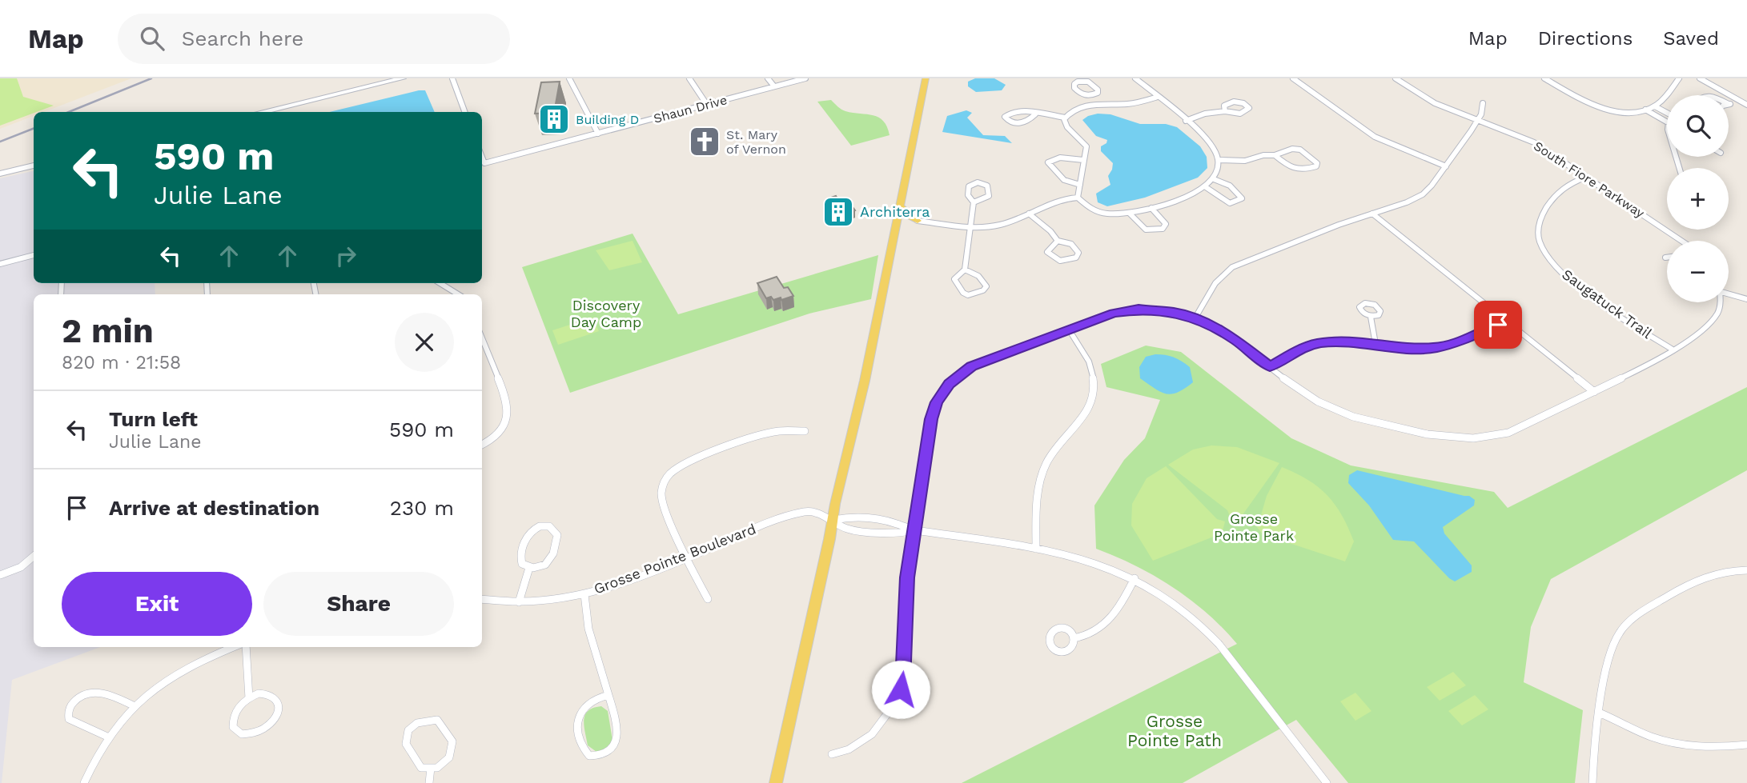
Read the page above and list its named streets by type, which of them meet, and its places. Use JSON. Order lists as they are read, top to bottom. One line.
{"streets":{"street":["Shaun Drive","South Fiore Parkway","Saugatuck Trail","Grosse Pointe Boulevard"]},"crossings":[["South Fiore Parkway","Saugatuck Trail"]],"parks":["Discovery Day Camp","Grosse Pointe Park","Grosse Pointe Path"],"places":{"building":["Building D","Architerra"],"church":["St. Mary of Vernon"]},"page":{"header":"Map","search":"Search here","nav":["Map","Directions","Saved"],"map_buttons":["+","−"],"turn":["590 m","Julie Lane"],"heading":["2 min","820 m · 21:58"],"list":[{"name":"Turn left","note":"Julie Lane","value":"590 m"},{"name":"Arrive at destination","value":"230 m"}],"buttons":["Exit","Share"]}}
